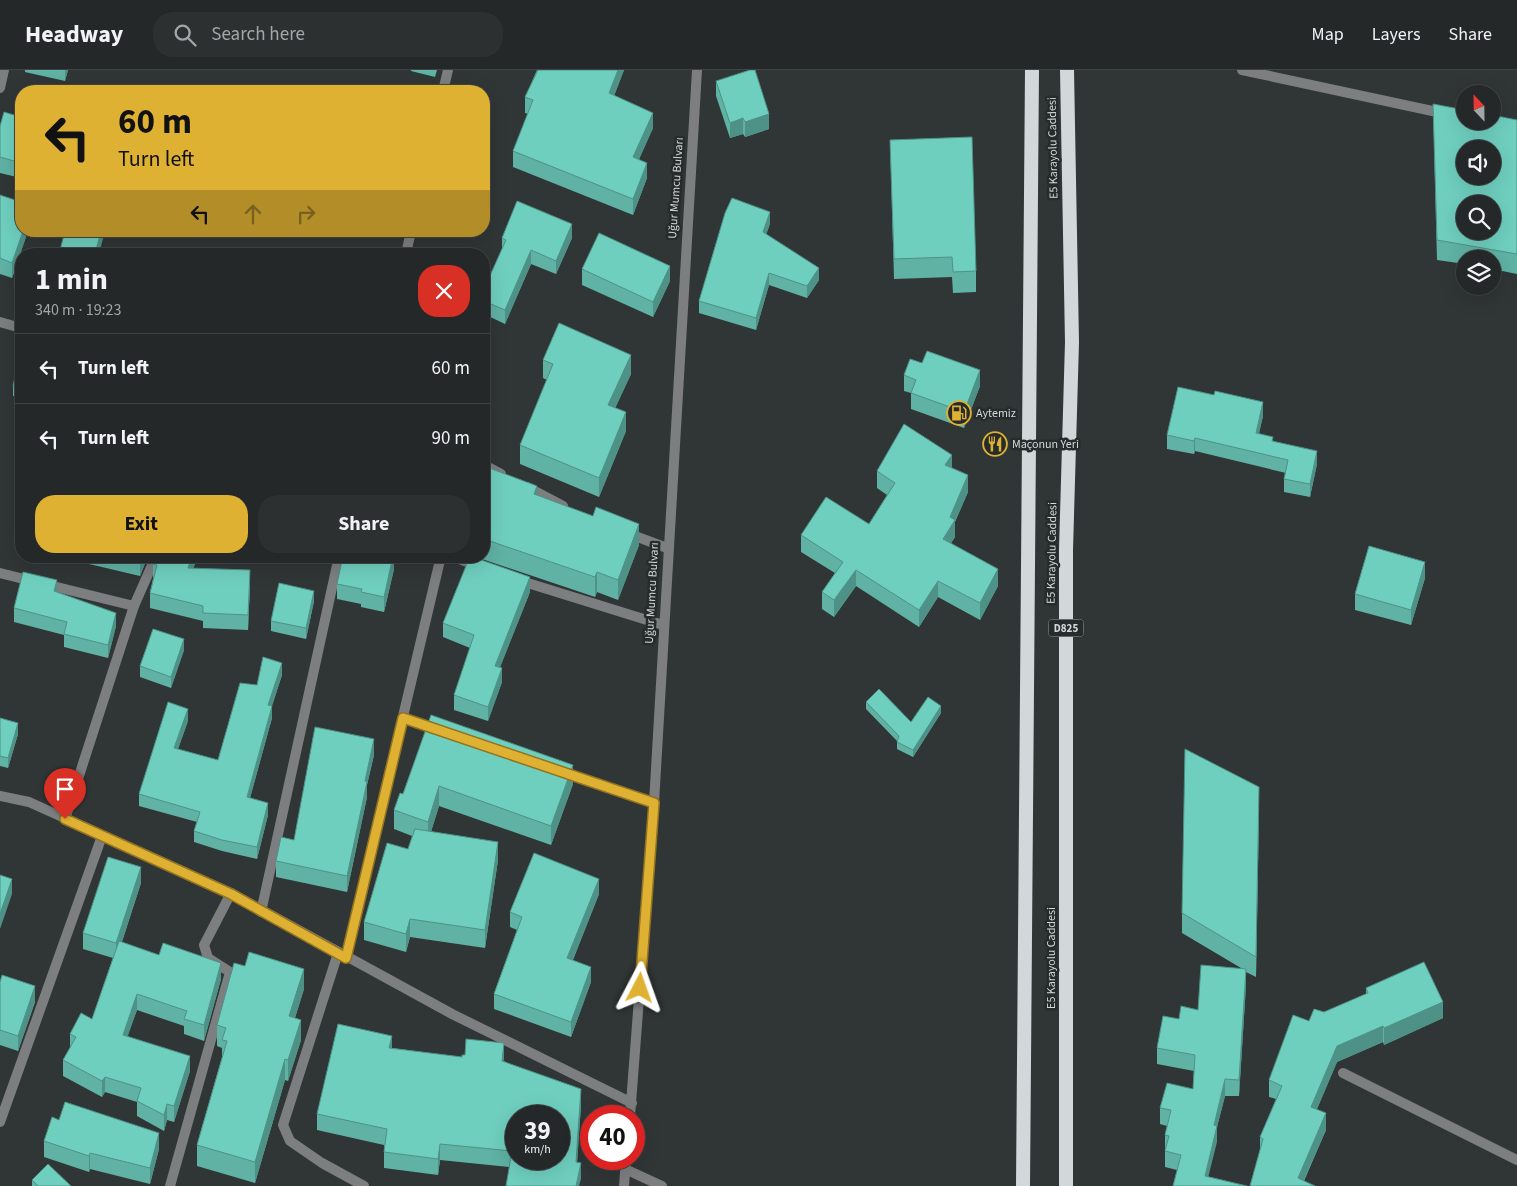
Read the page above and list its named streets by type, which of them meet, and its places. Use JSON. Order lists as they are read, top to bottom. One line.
{"streets":{"highway":["E5 Karayolu Caddesi","D825"],"street":["Uğur Mumcu Bulvarı"]},"places":{"fuel station":["Aytemiz"],"restaurant":["Maçonun Yeri"]},"north":"top","page":{"header":"Headway","search":"Search here","nav":["Map","Layers","Share"],"turn":["60 m","Turn left"],"heading":["1 min","340 m · 19:23"],"list":[{"name":"Turn left","value":"60 m"},{"name":"Turn left","value":"90 m"}],"buttons":["Exit","Share"],"speed":"39 km/h","limit":"40"}}
